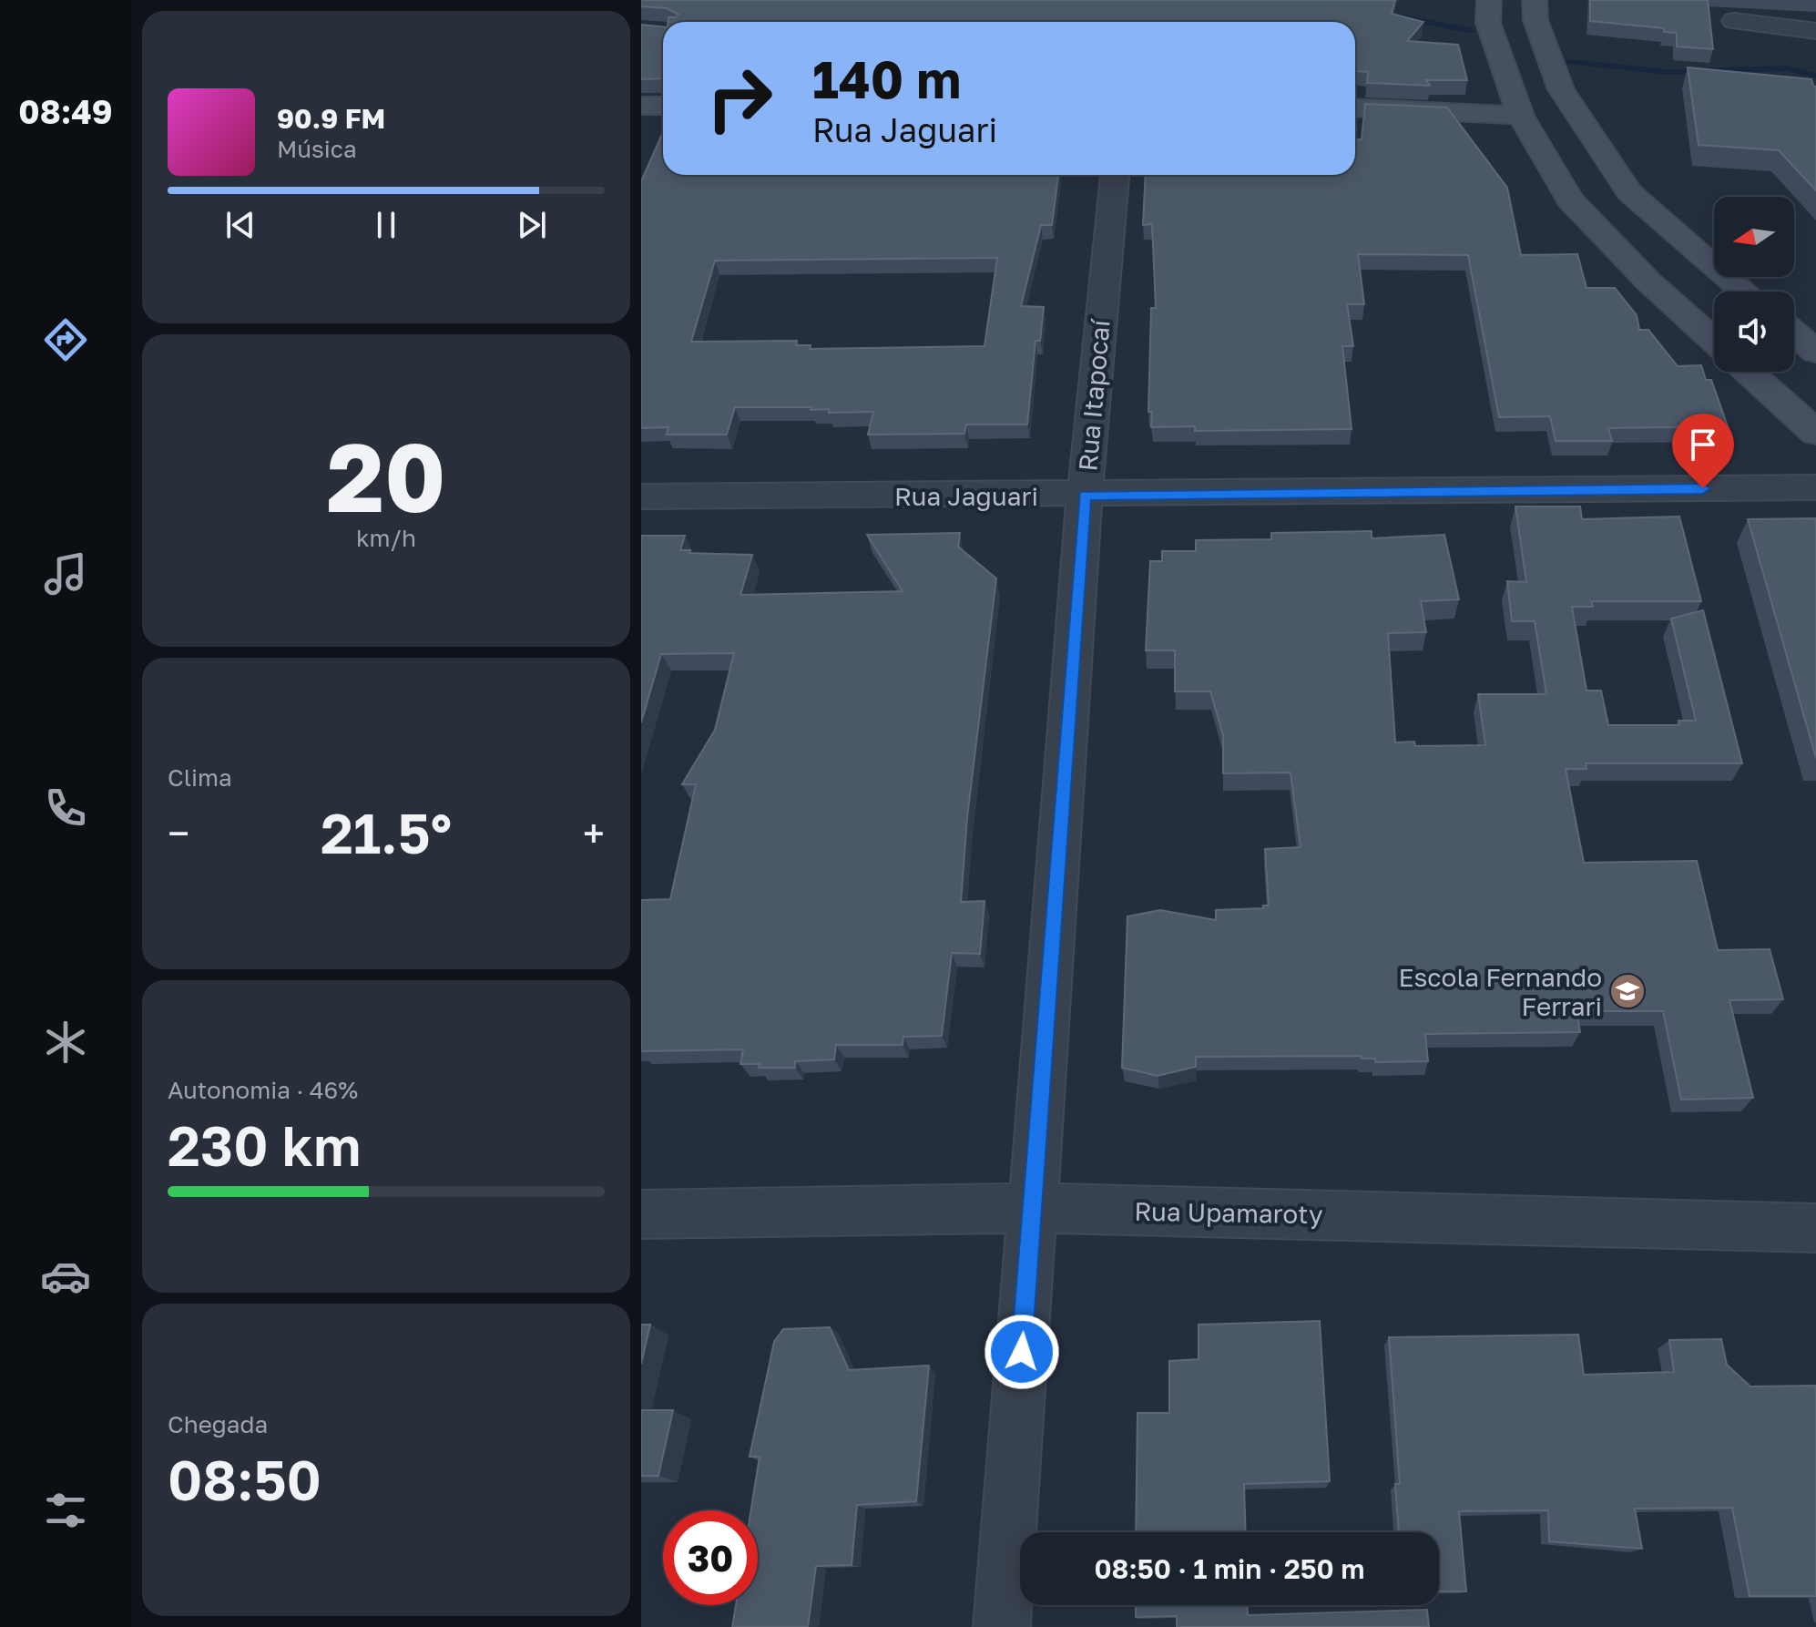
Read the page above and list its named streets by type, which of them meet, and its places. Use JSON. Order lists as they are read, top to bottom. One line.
{"streets":{"street":["Rua Itapocaí","Rua Jaguari","Rua Upamaroty"]},"crossings":[["Rua Itapocaí","Rua Jaguari"],["Rua Itapocaí","Rua Upamaroty"]],"places":{"school or university":["Escola Fernando Ferrari"]},"north":"left","page":{"tabs":"08:49","turn":["140 m","Rua Jaguari"],"song":["90.9 FM","Música"],"tile":[["20","km/h"],"Clima",["Autonomia · 46%","230 km"],["Chegada","08:50"]],"heat":["−","21.5°","+"],"limit":"30","trip":"08:50 · 1 min · 250 m"}}
